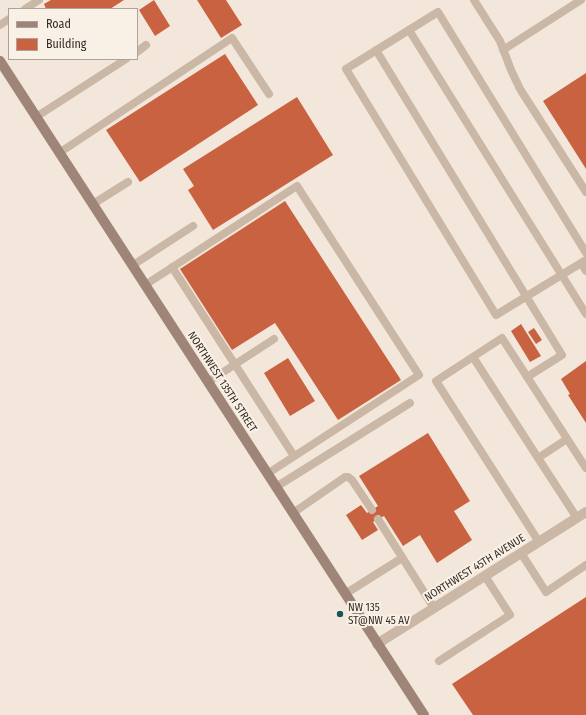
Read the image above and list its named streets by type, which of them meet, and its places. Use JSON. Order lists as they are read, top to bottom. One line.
{"streets":{"main road":["NORTHWEST 135TH STREET"],"street":["NORTHWEST 45TH AVENUE"]},"crossings":[["NORTHWEST 135TH STREET","NORTHWEST 45TH AVENUE"]],"places":["NW 135 ST@NW 45 AV"],"legend":["Road","Building"]}
